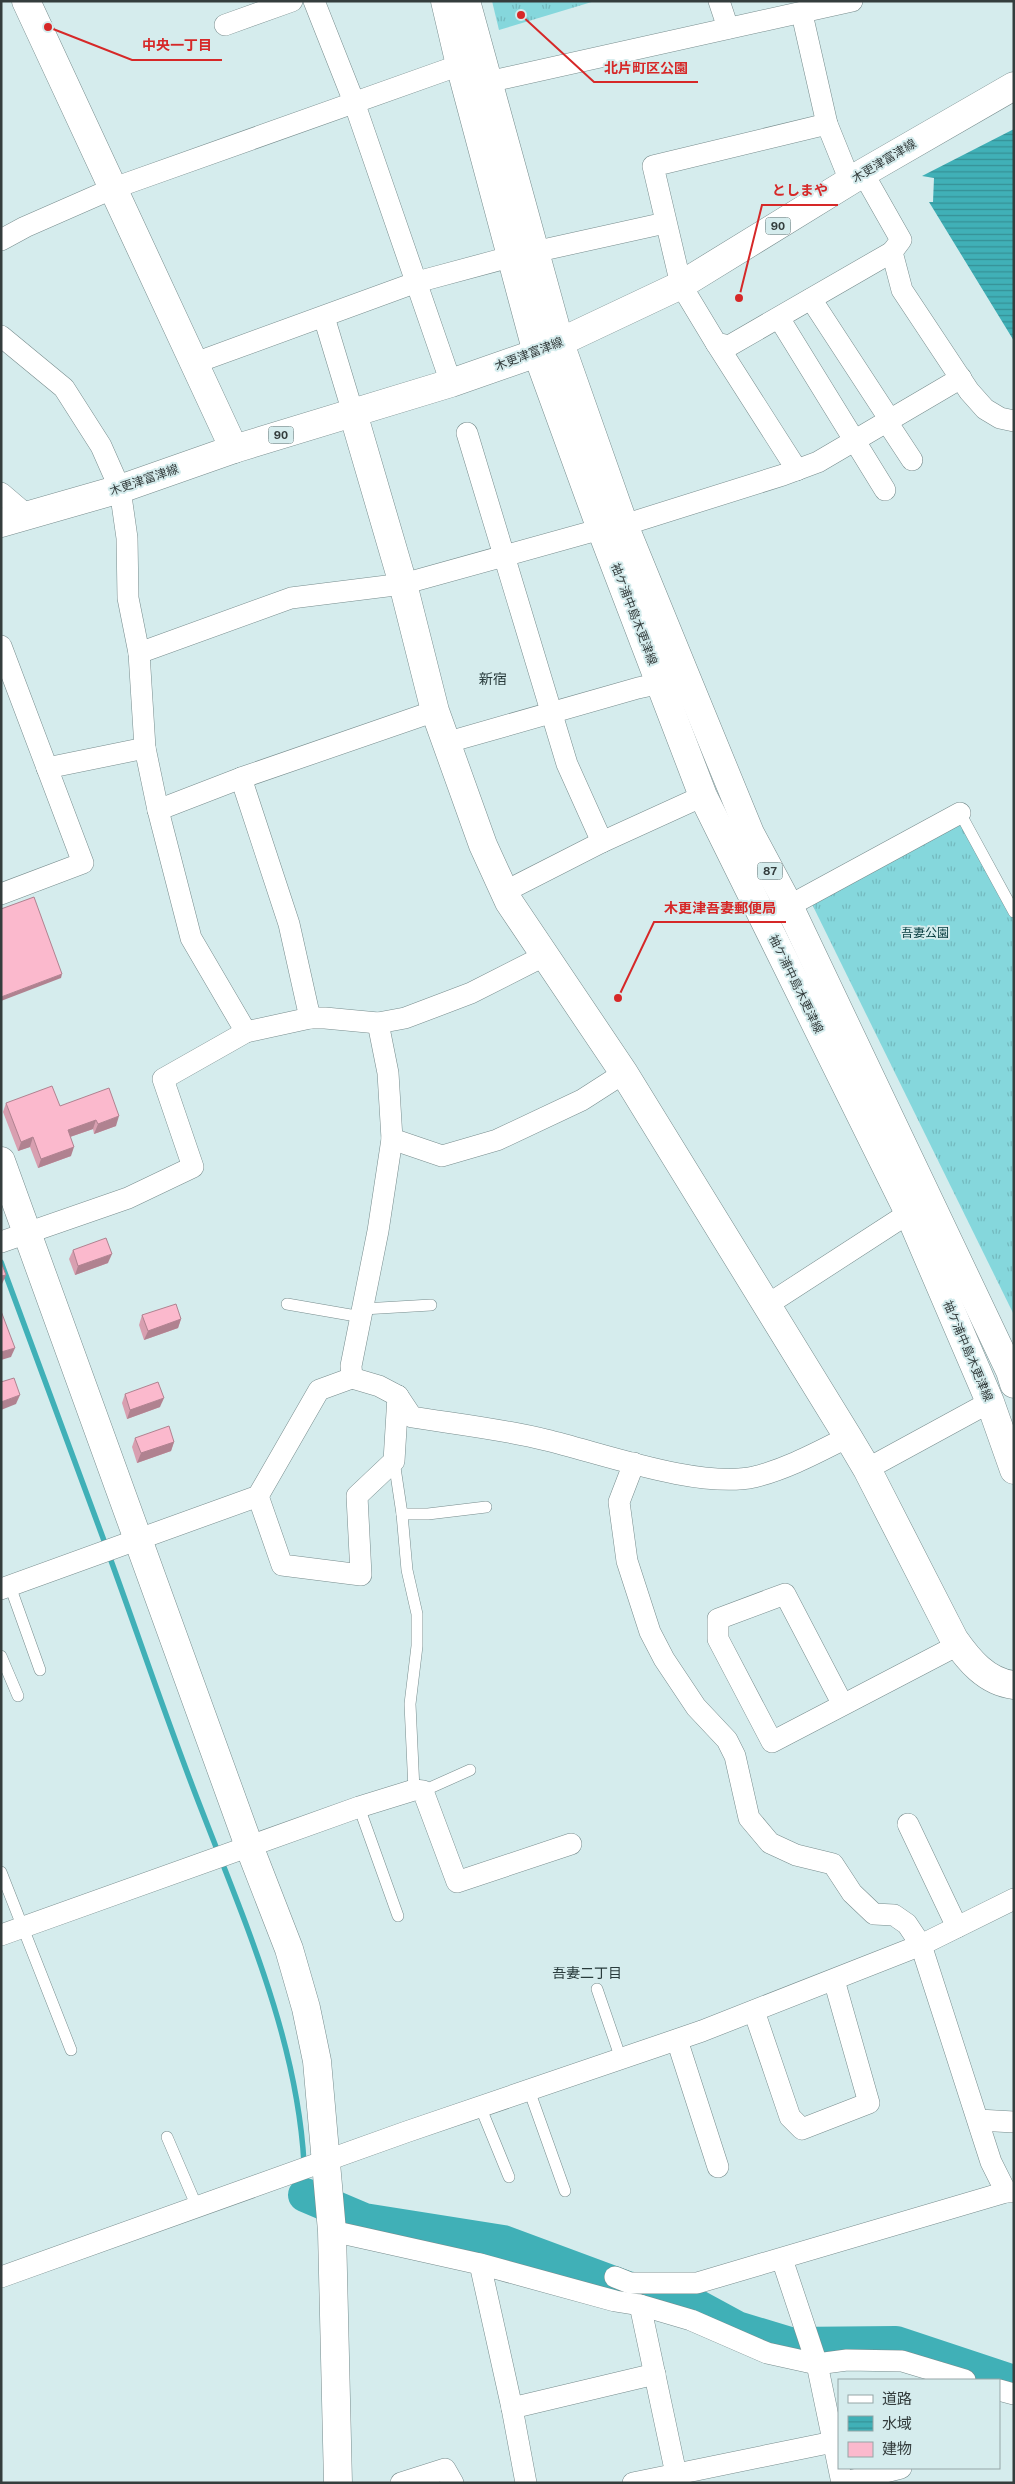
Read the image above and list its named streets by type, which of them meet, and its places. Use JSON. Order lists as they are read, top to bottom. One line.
{"streets":{"street":["木更津富津線","90","袖ケ浦中島木更津線","87"]},"crossings":[["木更津富津線","袖ケ浦中島木更津線"]],"districts":["新宿","吾妻二丁目"],"parks":["吾妻公園"],"places":["北片町区公園","中央一丁目","としまや","木更津吾妻郵便局"],"legend":["道路","水域","建物"]}
